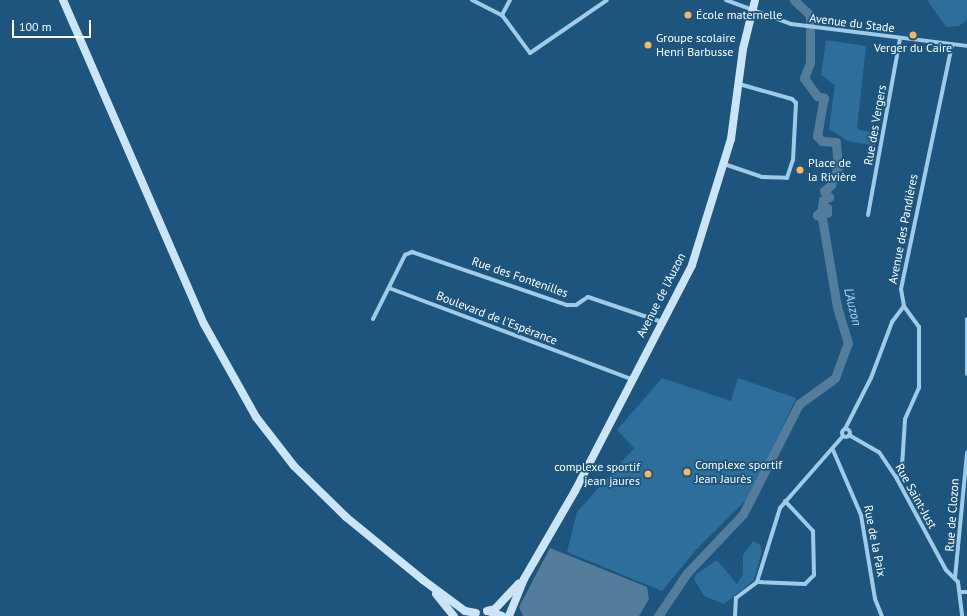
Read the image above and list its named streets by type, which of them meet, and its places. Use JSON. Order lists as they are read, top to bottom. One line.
{"streets":{"main road":["Avenue de l'Auzon"],"street":["Avenue du Stade","Rue des Vergers","Avenue des Pandières","Rue des Fontenilles","Boulevard de l'Espérance","Rue Saint-Just","Rue de Clozon","Rue de la Paix"]},"crossings":[["Avenue du Stade","Rue des Vergers"],["Avenue du Stade","Avenue des Pandières"],["Avenue du Stade","Avenue de l'Auzon"],["Rue des Fontenilles","Avenue de l'Auzon"],["Rue des Fontenilles","Boulevard de l'Espérance"],["Avenue de l'Auzon","Boulevard de l'Espérance"],["Rue Saint-Just","Rue de Clozon"]],"water":["L'Auzon"],"places":["École maternelle","Verger du Caire","Groupe scolaire Henri Barbusse","Place de la Rivière","Complexe sportif Jean Jaurès","complexe sportif jean jaures"],"scale_bar":"100 m"}
